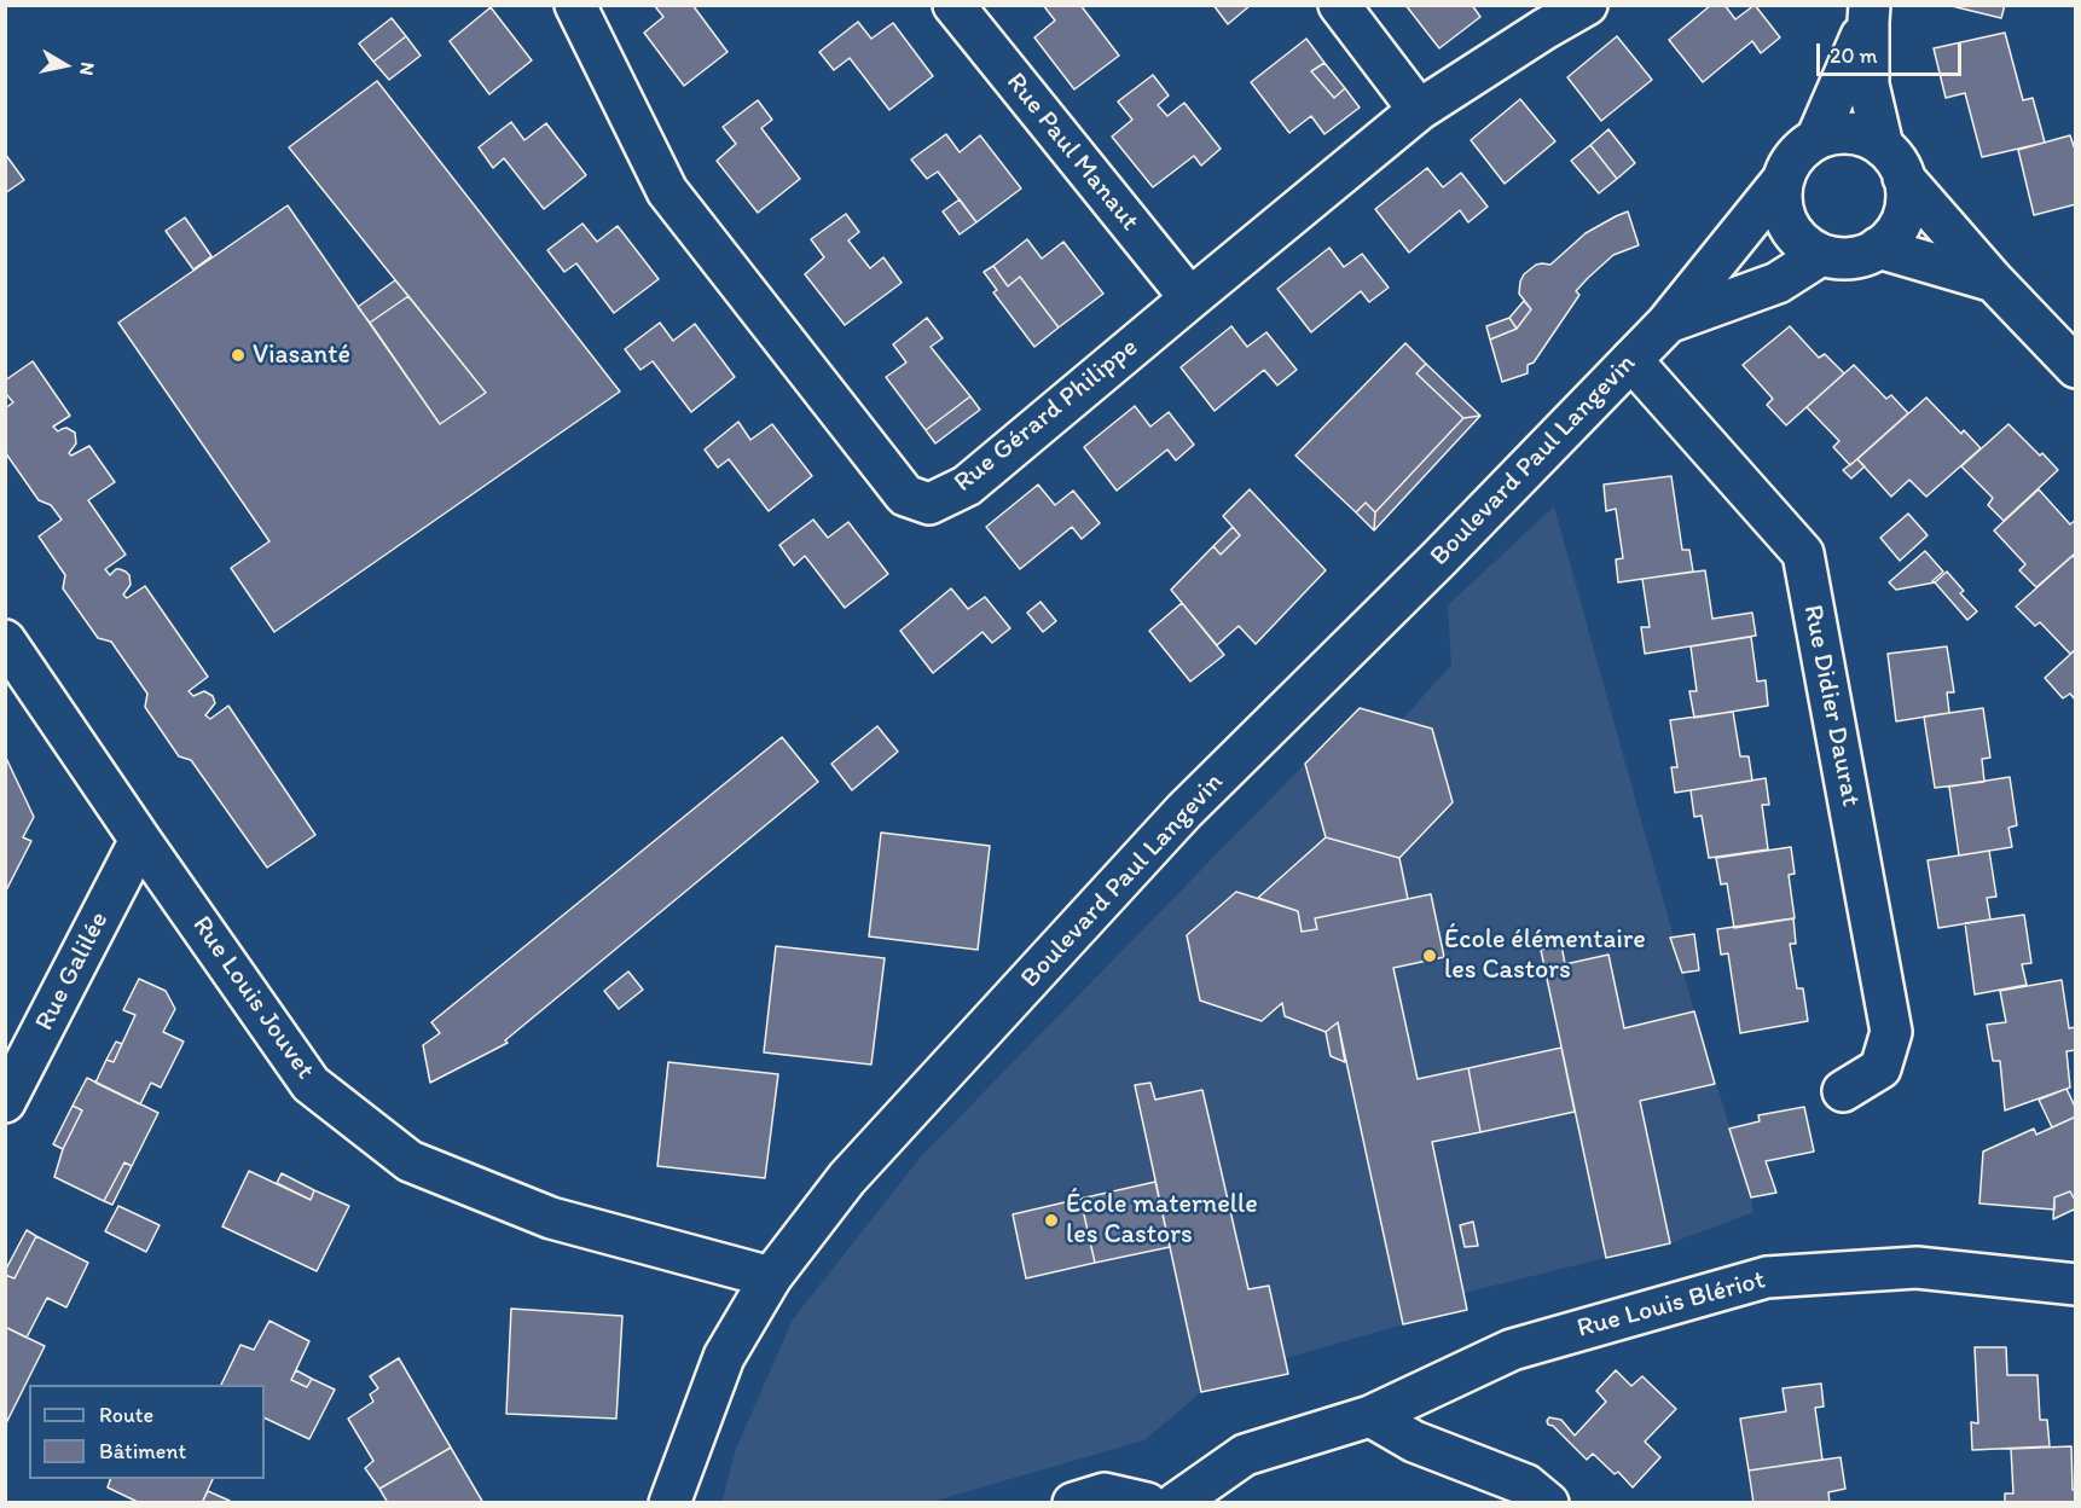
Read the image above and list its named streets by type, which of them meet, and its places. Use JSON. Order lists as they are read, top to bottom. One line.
{"streets":{"street":["Rue Paul Manaut","Rue Gérard Philippe","Boulevard Paul Langevin","Rue Didier Daurat","Rue Galilée","Rue Louis Jouvet","Rue Louis Blériot"]},"crossings":[["Rue Paul Manaut","Rue Gérard Philippe"],["Boulevard Paul Langevin","Rue Didier Daurat"],["Boulevard Paul Langevin","Rue Louis Jouvet"],["Rue Galilée","Rue Louis Jouvet"]],"places":["Viasanté","École élémentaire les Castors","École maternelle les Castors"],"legend":["Route","Bâtiment"],"scale_bar":"20 m","north":"right"}
